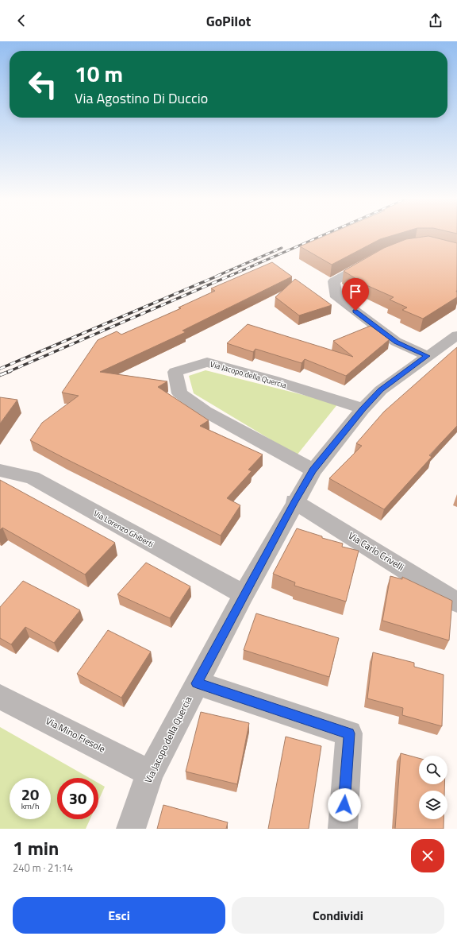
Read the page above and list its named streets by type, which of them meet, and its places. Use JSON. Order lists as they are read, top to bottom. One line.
{"streets":{"street":["Via Jacopo della Quercia","Via Lorenzo Ghiberti","Via Carlo Crivelli","Via Mino Fiesole"]},"crossings":[["Via Jacopo della Quercia","Via Lorenzo Ghiberti"],["Via Jacopo della Quercia","Via Carlo Crivelli"],["Via Jacopo della Quercia","Via Mino Fiesole"]],"page":{"header":"GoPilot","turn":["10 m","Via Agostino Di Duccio"],"speed":"20 km/h","limit":"30","heading":["1 min","240 m · 21:14"],"buttons":["Esci","Condividi"]}}
